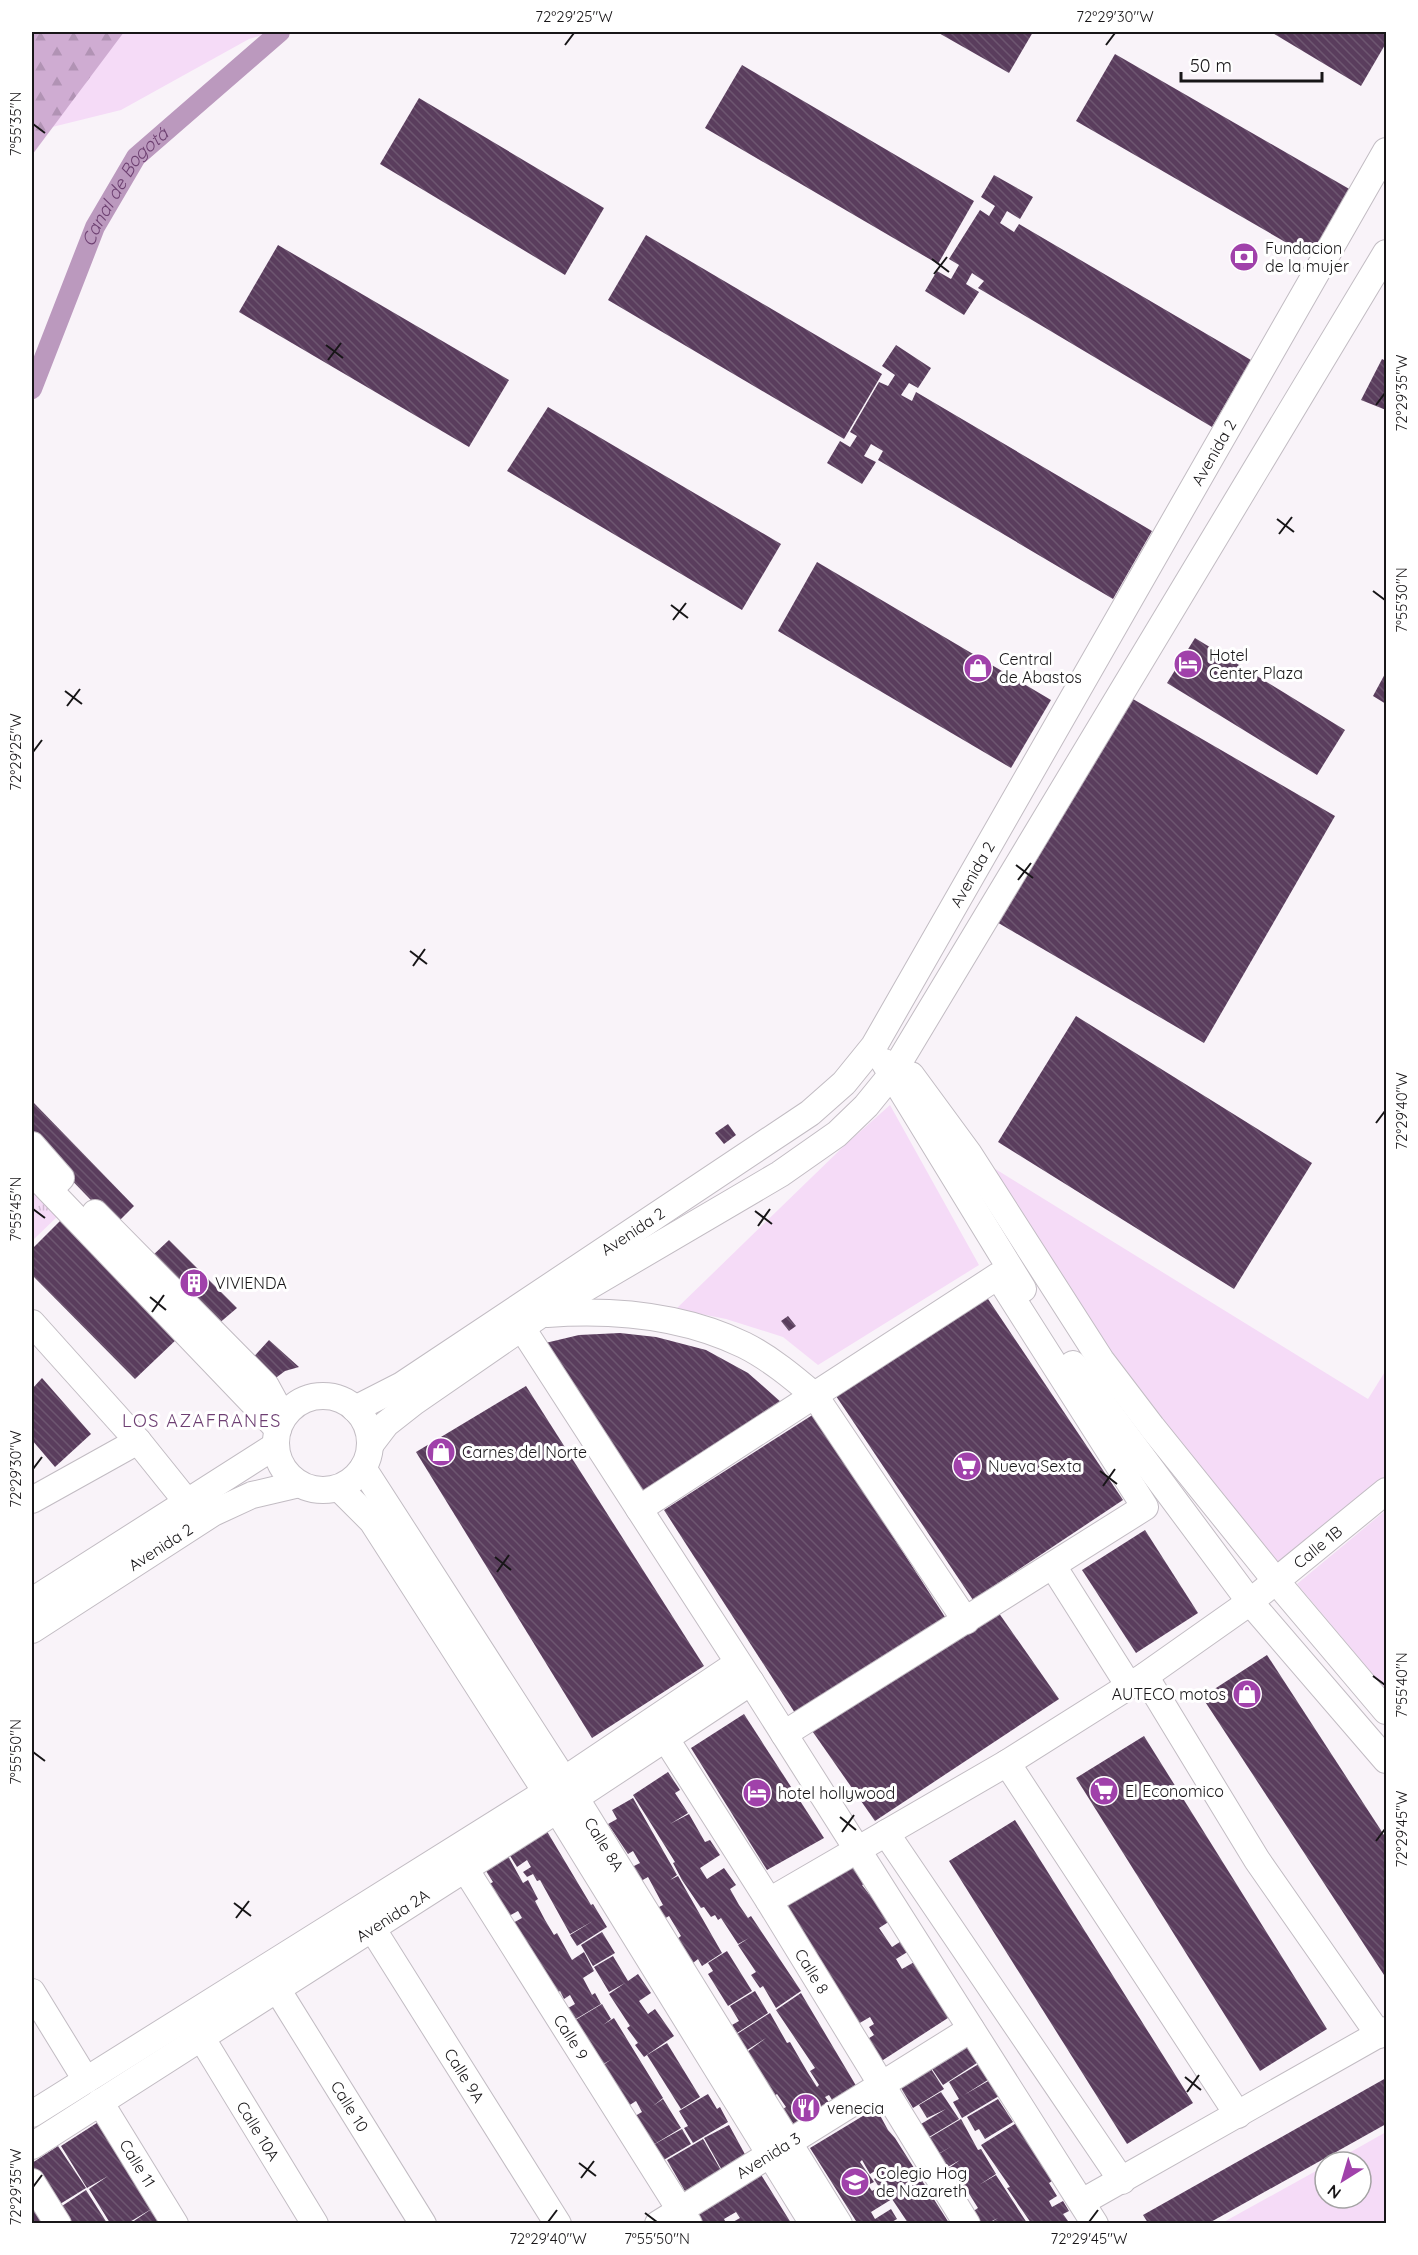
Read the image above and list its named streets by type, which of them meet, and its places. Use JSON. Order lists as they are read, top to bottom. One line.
{"streets":{"street":["Avenida 2","Calle 1B","Calle 8A","Avenida 2A","Calle 8","Calle 9","Calle 9A","Calle 10","Calle 10A","Avenida 3","Calle 11"]},"crossings":[["Avenida 2","Calle 8A"],["Calle 1B","Calle 8"],["Calle 8A","Avenida 2A"],["Calle 8A","Avenida 3"],["Avenida 2A","Calle 8"],["Avenida 2A","Calle 9"],["Avenida 2A","Calle 9A"],["Avenida 2A","Calle 10"],["Avenida 2A","Calle 10A"],["Avenida 2A","Calle 11"],["Calle 8","Avenida 3"],["Calle 9","Avenida 3"]],"districts":["LOS AZAFRANES"],"water":["Canal de Bogotá"],"places":{"bank":["Fundacion de la mujer"],"hotel":["Hotel Center Plaza","hotel hollywood"],"shop":["Central de Abastos","Carnes del Norte","AUTECO motos"],"building":["VIVIENDA"],"supermarket":["Nueva Sexta","El Economico"],"restaurant":["venecia"],"school or university":["Colegio Hog de Nazareth"]},"scale_bar":"50 m","north":"bottom left","coordinates":["72°29'25\"W","72°29'30\"W","7°55'35\"N","72°29'35\"W","7°55'30\"N","72°29'40\"W","7°55'45\"N","7°55'40\"N","7°55'50\"N","72°29'45\"W"]}
